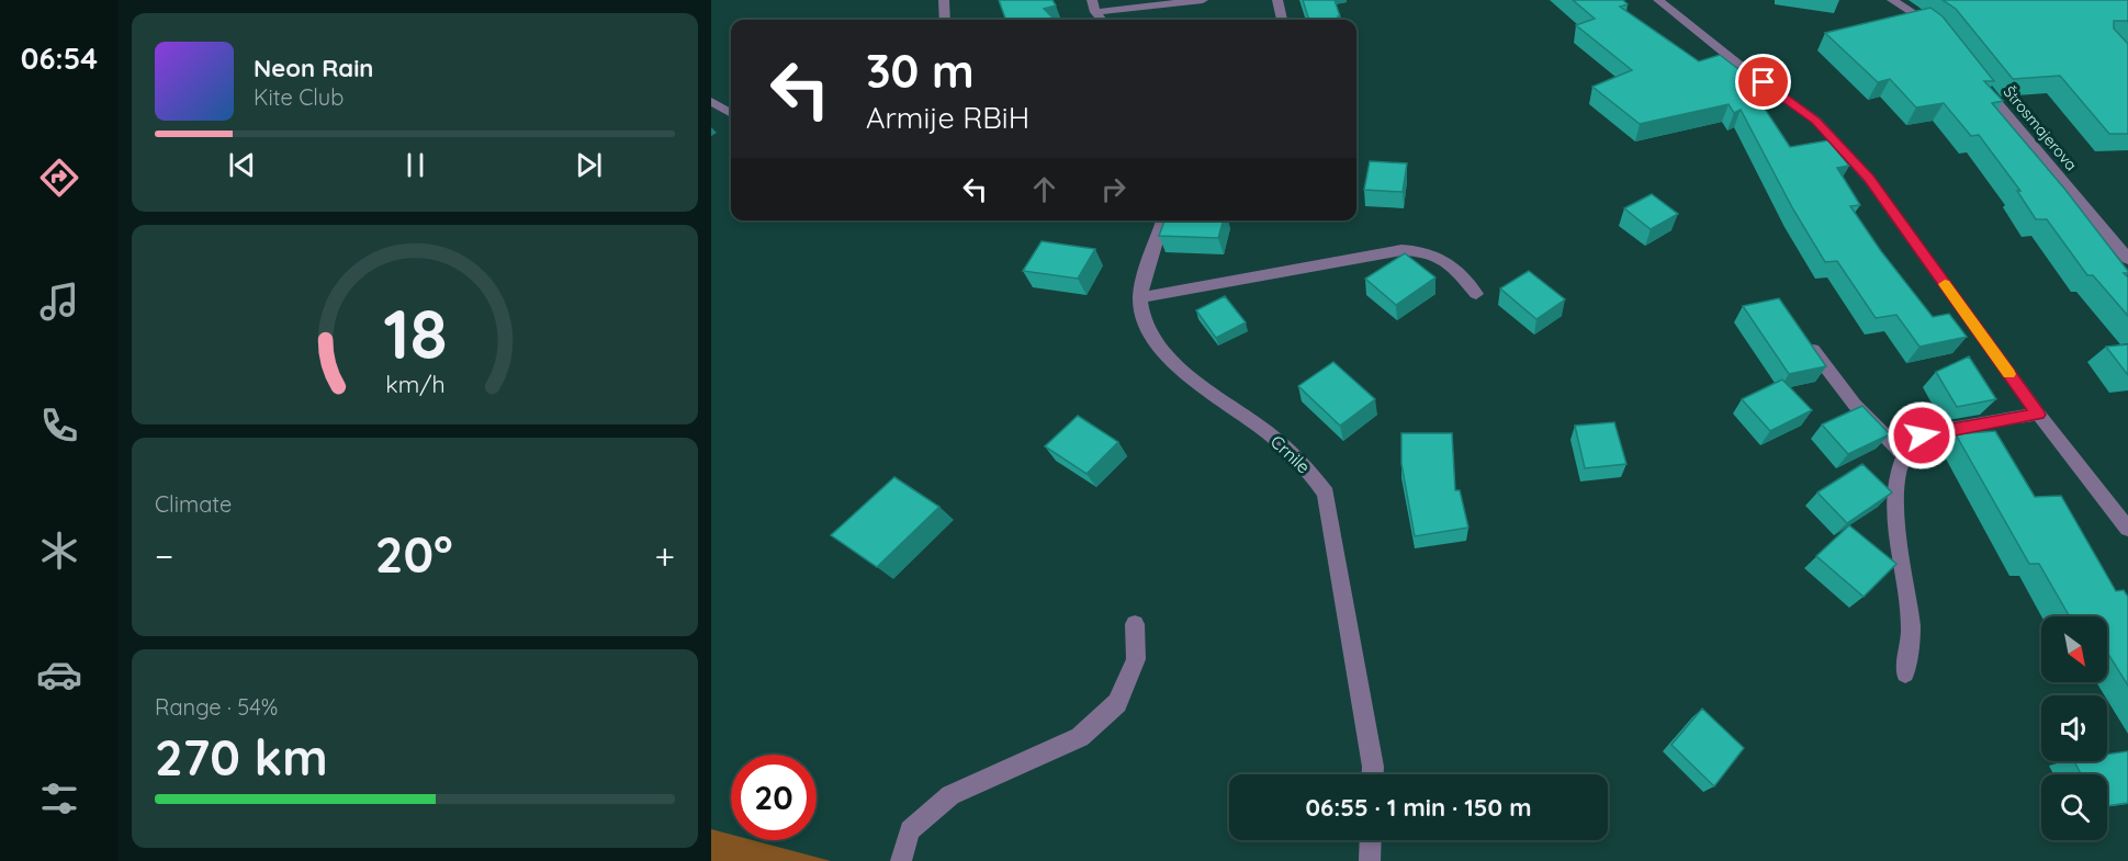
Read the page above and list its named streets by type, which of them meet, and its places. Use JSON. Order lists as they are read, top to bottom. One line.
{"streets":{"street":["Štrosmajerova","Crnile"]},"north":"bottom right","page":{"tabs":"06:54","turn":["30 m","Armije RBiH"],"song":["Neon Rain","Kite Club"],"tile":["Climate",["Range · 54%","270 km"]],"heat":["−","20°","+"],"limit":"20","trip":"06:55 · 1 min · 150 m","gauge":["18","km/h"]}}
